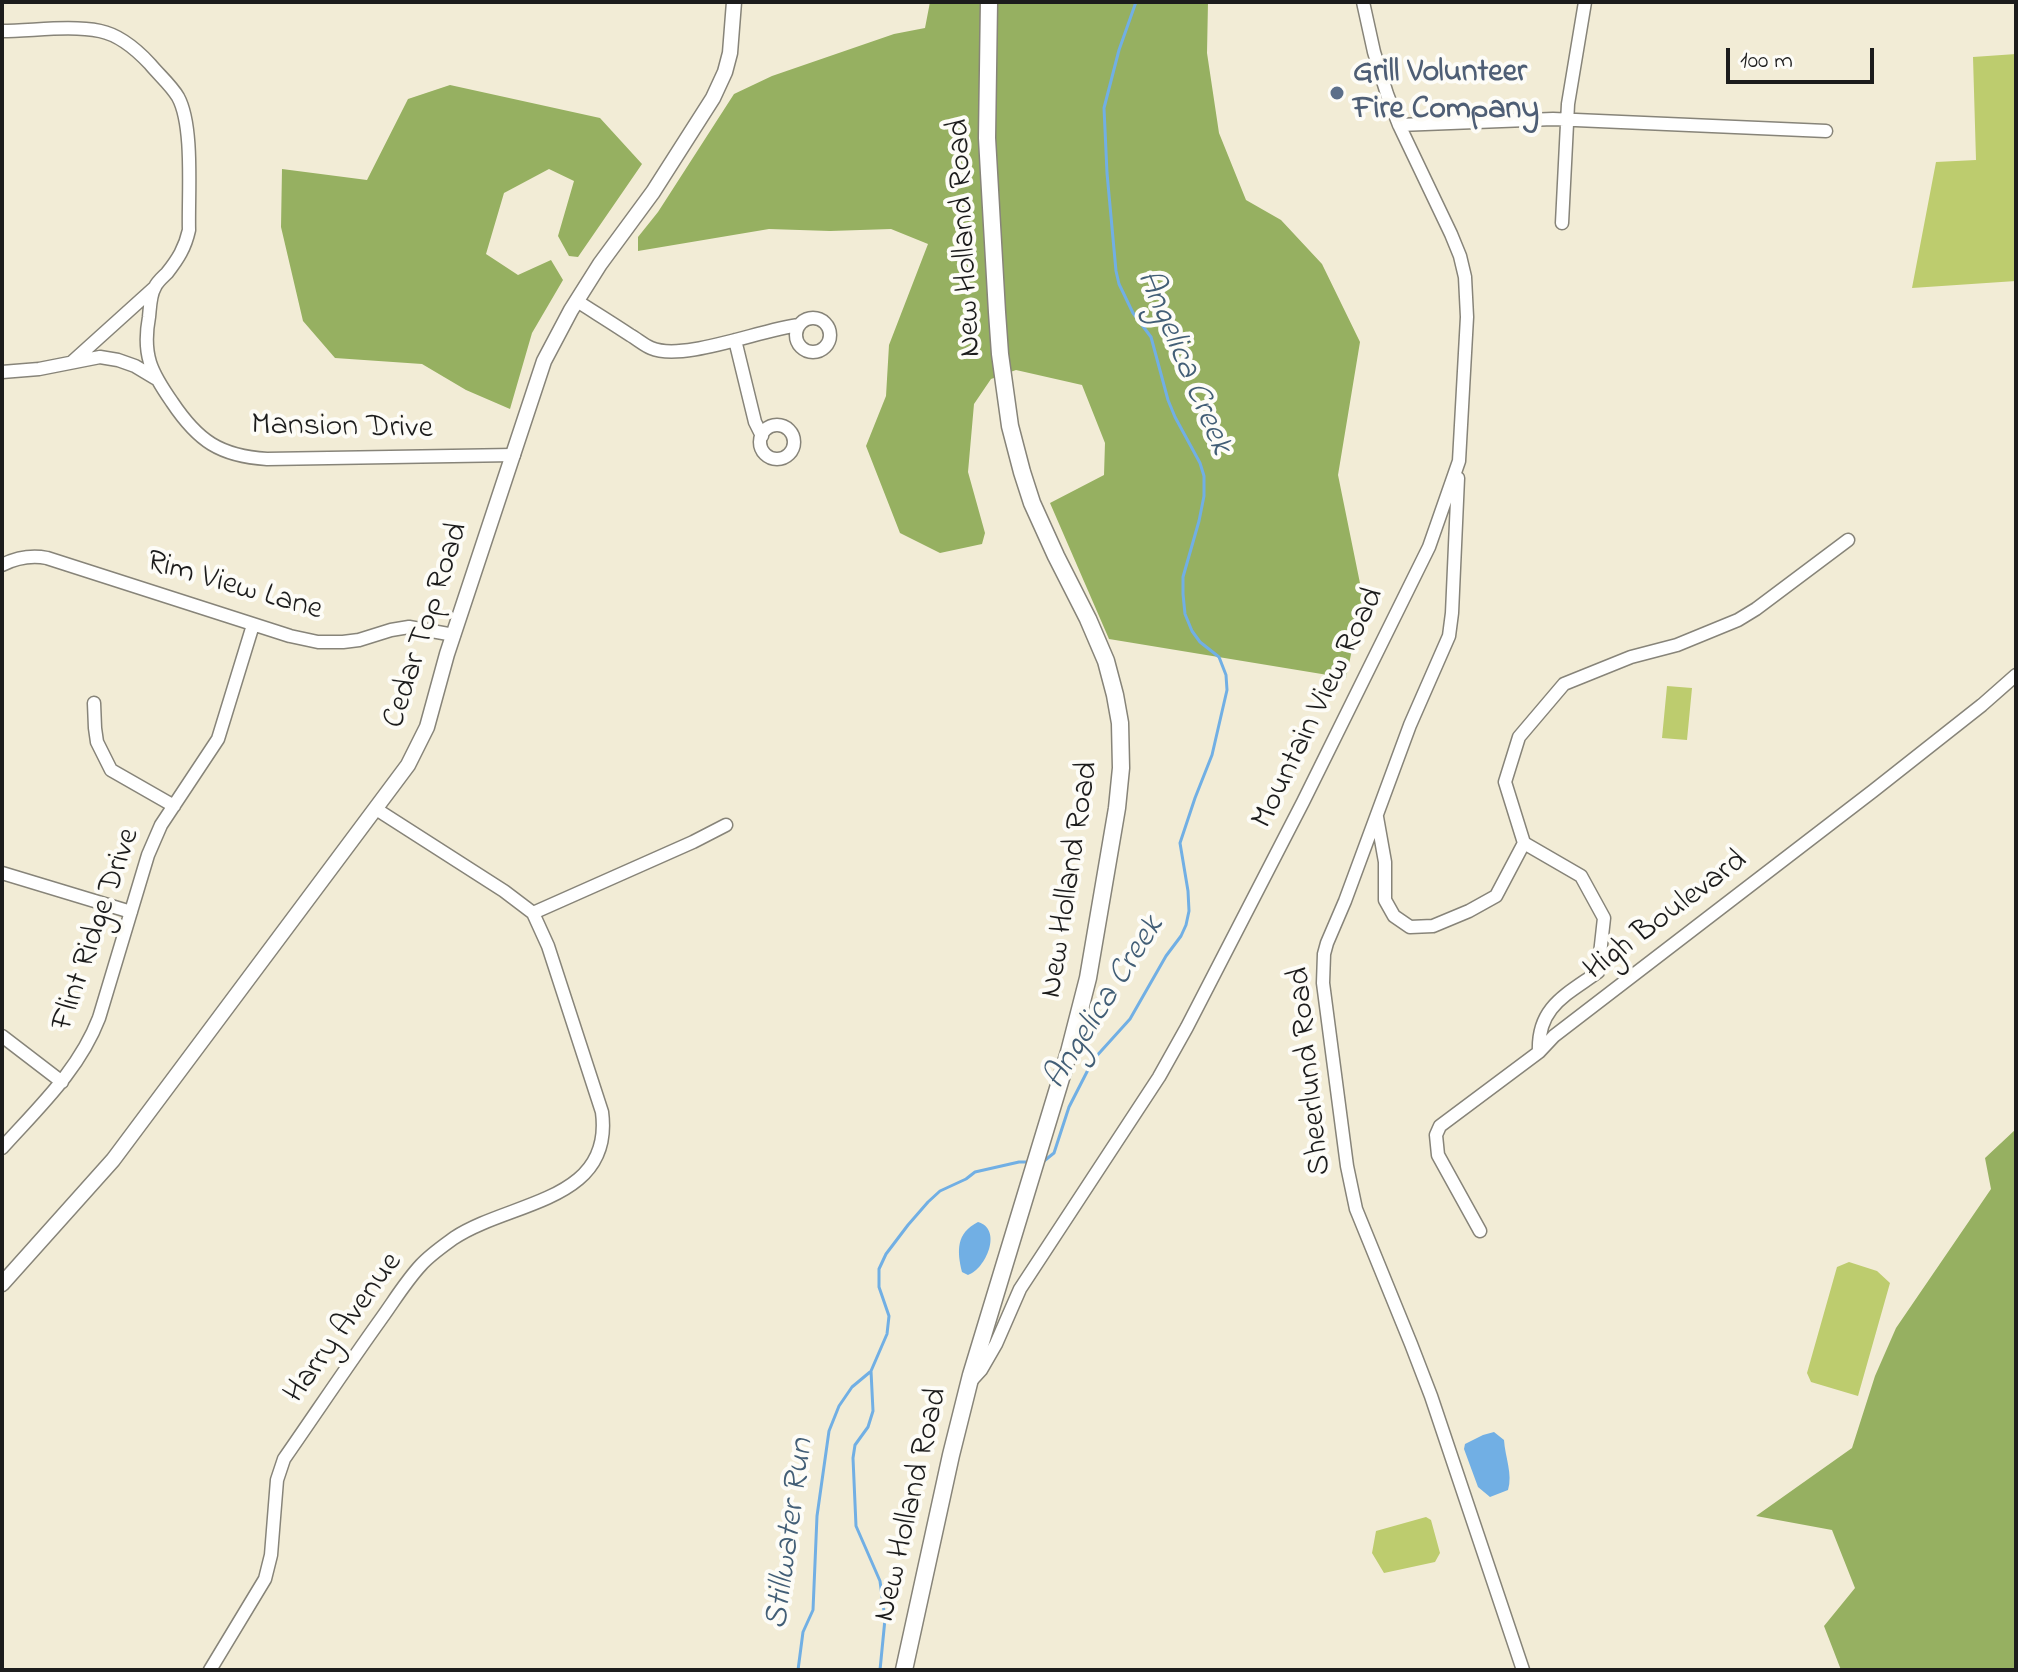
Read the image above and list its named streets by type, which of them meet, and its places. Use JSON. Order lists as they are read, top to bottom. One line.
{"streets":{"main road":["New Holland Road"],"street":["Mansion Drive","Rim View Lane","Cedar Top Road","Mountain View Road","High Boulevard","Flint Ridge Drive","Sheerlund Road","Harry Avenue"]},"crossings":[["New Holland Road","Mountain View Road"],["Mansion Drive","Cedar Top Road"],["Rim View Lane","Cedar Top Road"],["Rim View Lane","Flint Ridge Drive"],["Mountain View Road","Sheerlund Road"]],"water":["Angelica Creek","Stillwater Run"],"places":["Grill Volunteer Fire Company"],"scale_bar":"100 m"}
